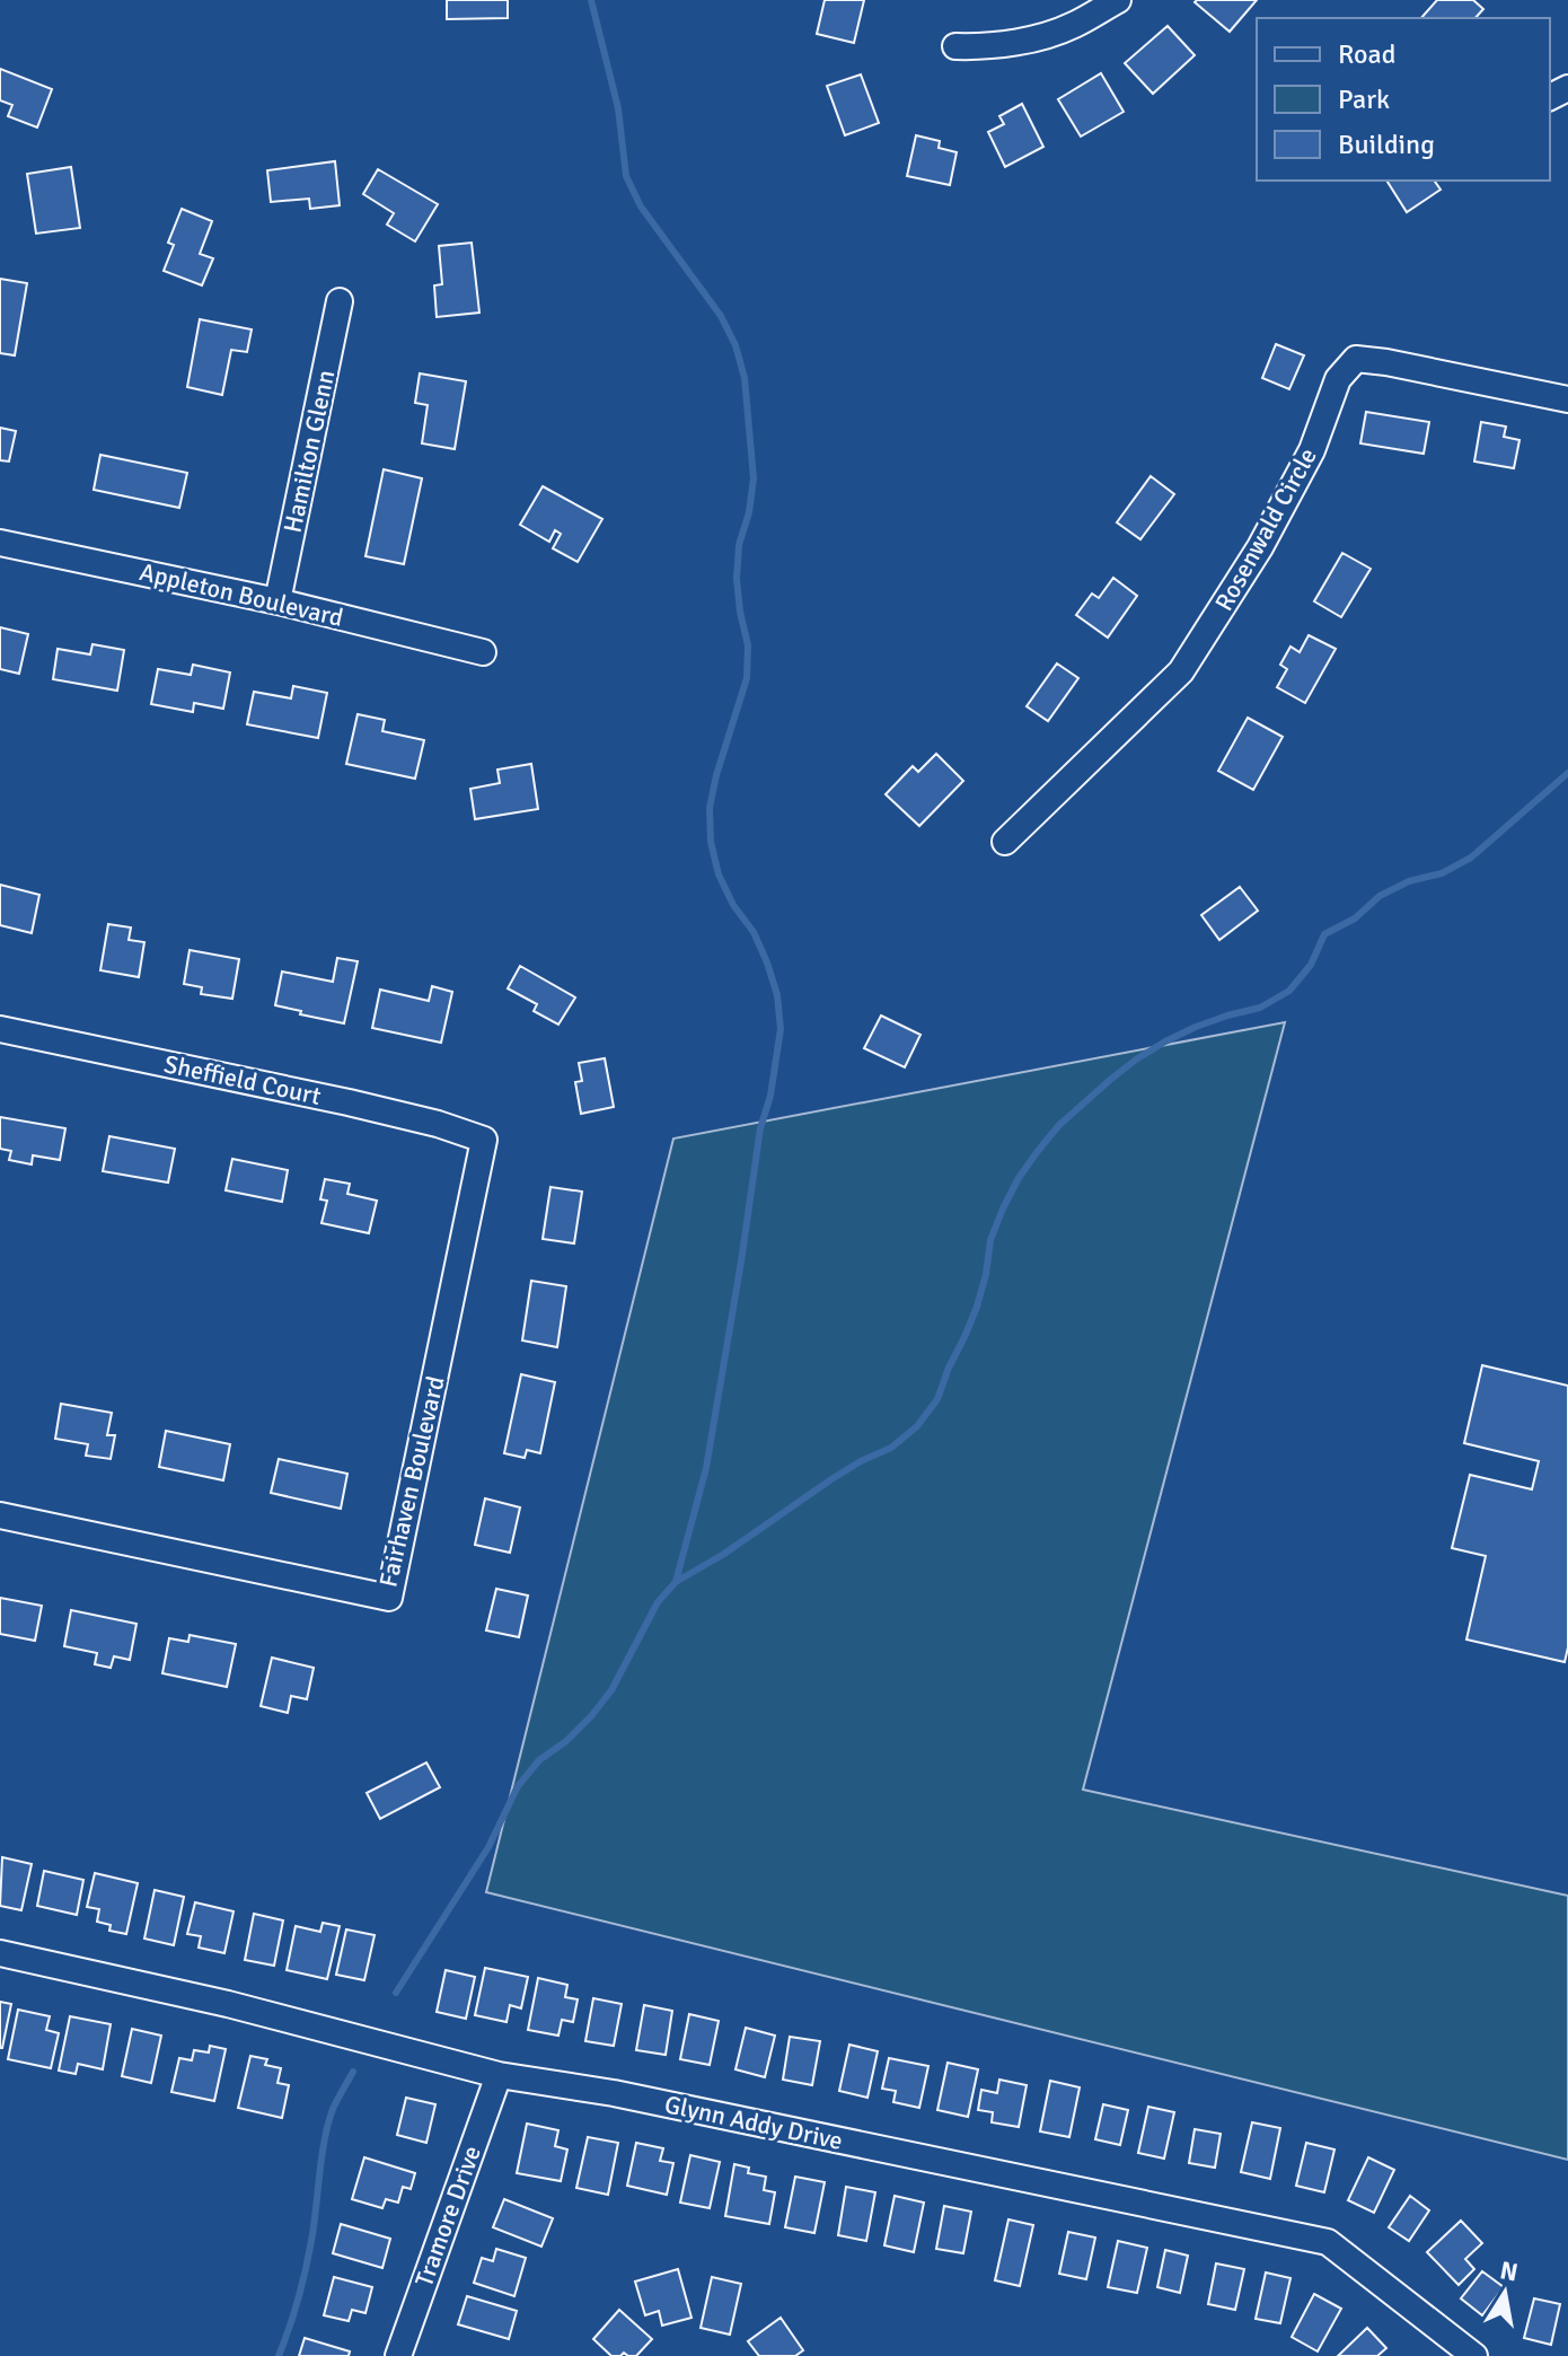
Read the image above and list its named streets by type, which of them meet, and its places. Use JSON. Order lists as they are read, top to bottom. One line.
{"streets":{"street":["Hamilton Glenn","Rosenwald Circle","Appleton Boulevard","Sheffield Court","Fairhaven Boulevard","Glynn Addy Drive","Tramore Drive"]},"crossings":[["Hamilton Glenn","Appleton Boulevard"],["Sheffield Court","Fairhaven Boulevard"],["Glynn Addy Drive","Tramore Drive"]],"legend":["Road","Park","Building"],"north":"top"}
